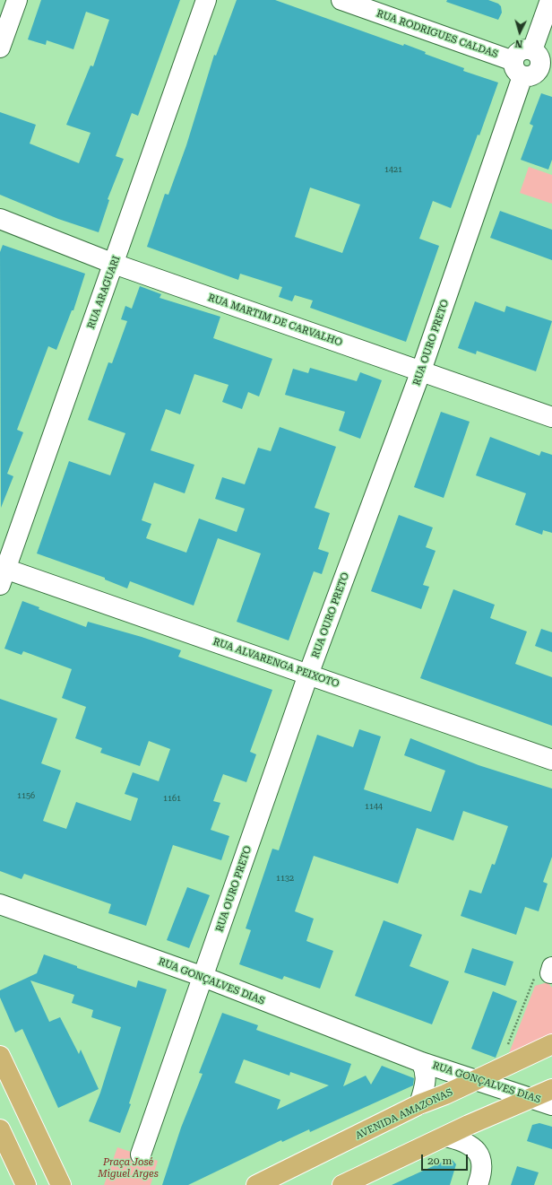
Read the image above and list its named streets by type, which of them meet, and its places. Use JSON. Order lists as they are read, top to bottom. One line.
{"streets":{"main road":["AVENIDA AMAZONAS"],"street":["RUA RODRIGUES CALDAS","RUA ARAGUARI","RUA MARTIM DE CARVALHO","RUA OURO PRETO","RUA ALVARENGA PEIXOTO","RUA GONÇALVES DIAS"]},"crossings":[["RUA RODRIGUES CALDAS","RUA OURO PRETO"],["RUA ARAGUARI","RUA MARTIM DE CARVALHO"],["RUA ARAGUARI","RUA ALVARENGA PEIXOTO"],["RUA MARTIM DE CARVALHO","RUA OURO PRETO"],["RUA OURO PRETO","RUA ALVARENGA PEIXOTO"],["RUA OURO PRETO","RUA GONÇALVES DIAS"],["RUA GONÇALVES DIAS","AVENIDA AMAZONAS"]],"parks":["Praça José Miguel Arges"],"house_numbers":["1421","1156","1161","1144","1132"],"scale_bar":"20 m","north":"bottom"}
